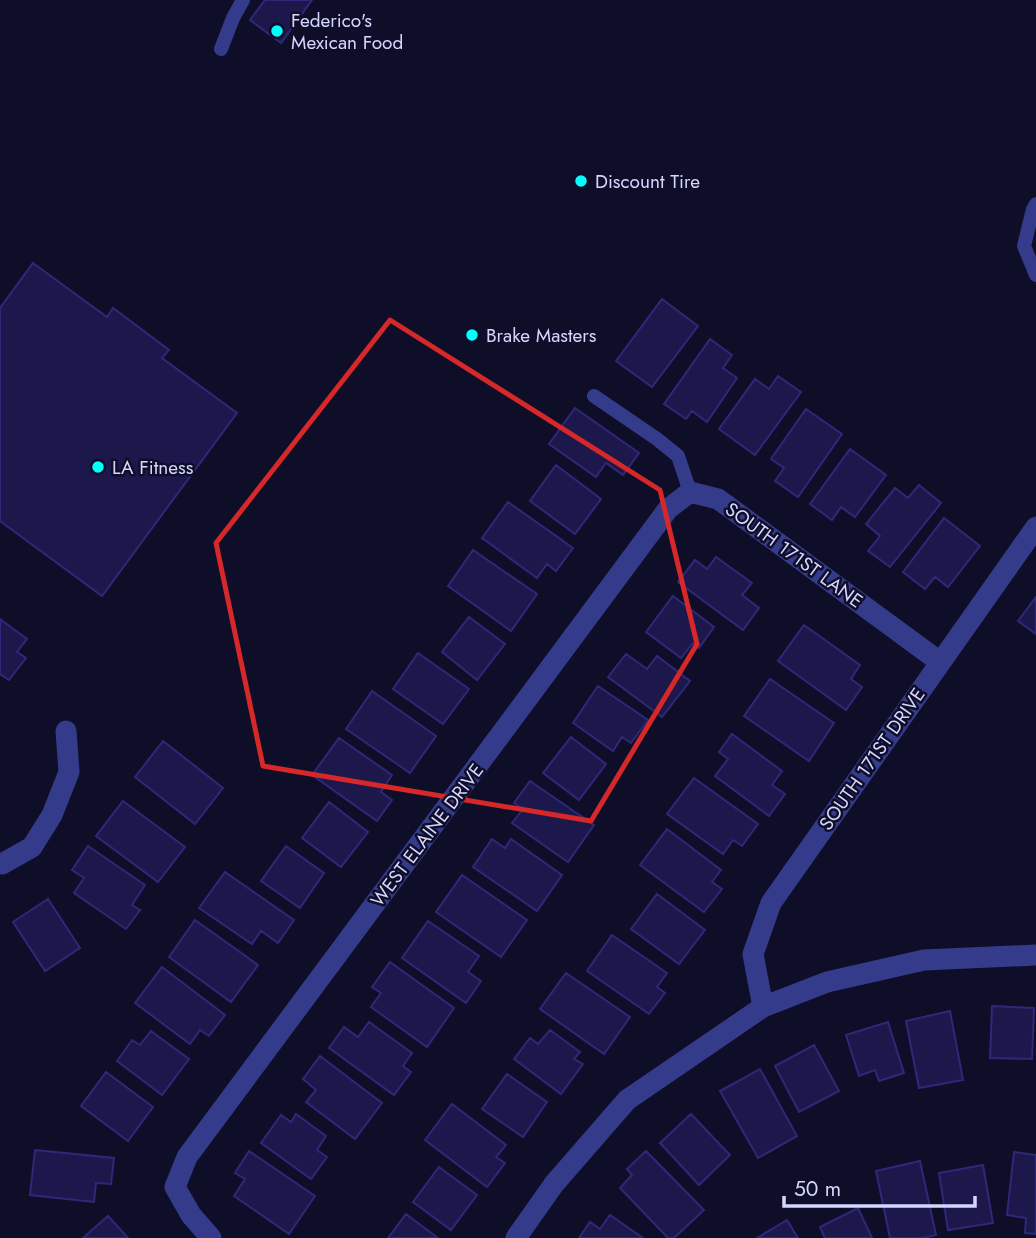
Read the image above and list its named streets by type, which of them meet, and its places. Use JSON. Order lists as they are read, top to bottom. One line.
{"streets":{"street":["SOUTH 171ST LANE","SOUTH 171ST DRIVE","WEST ELAINE DRIVE"]},"crossings":[["SOUTH 171ST LANE","SOUTH 171ST DRIVE"],["SOUTH 171ST LANE","WEST ELAINE DRIVE"]],"places":["Federico's Mexican Food","Discount Tire","Brake Masters","LA Fitness"],"scale_bar":"50 m"}
